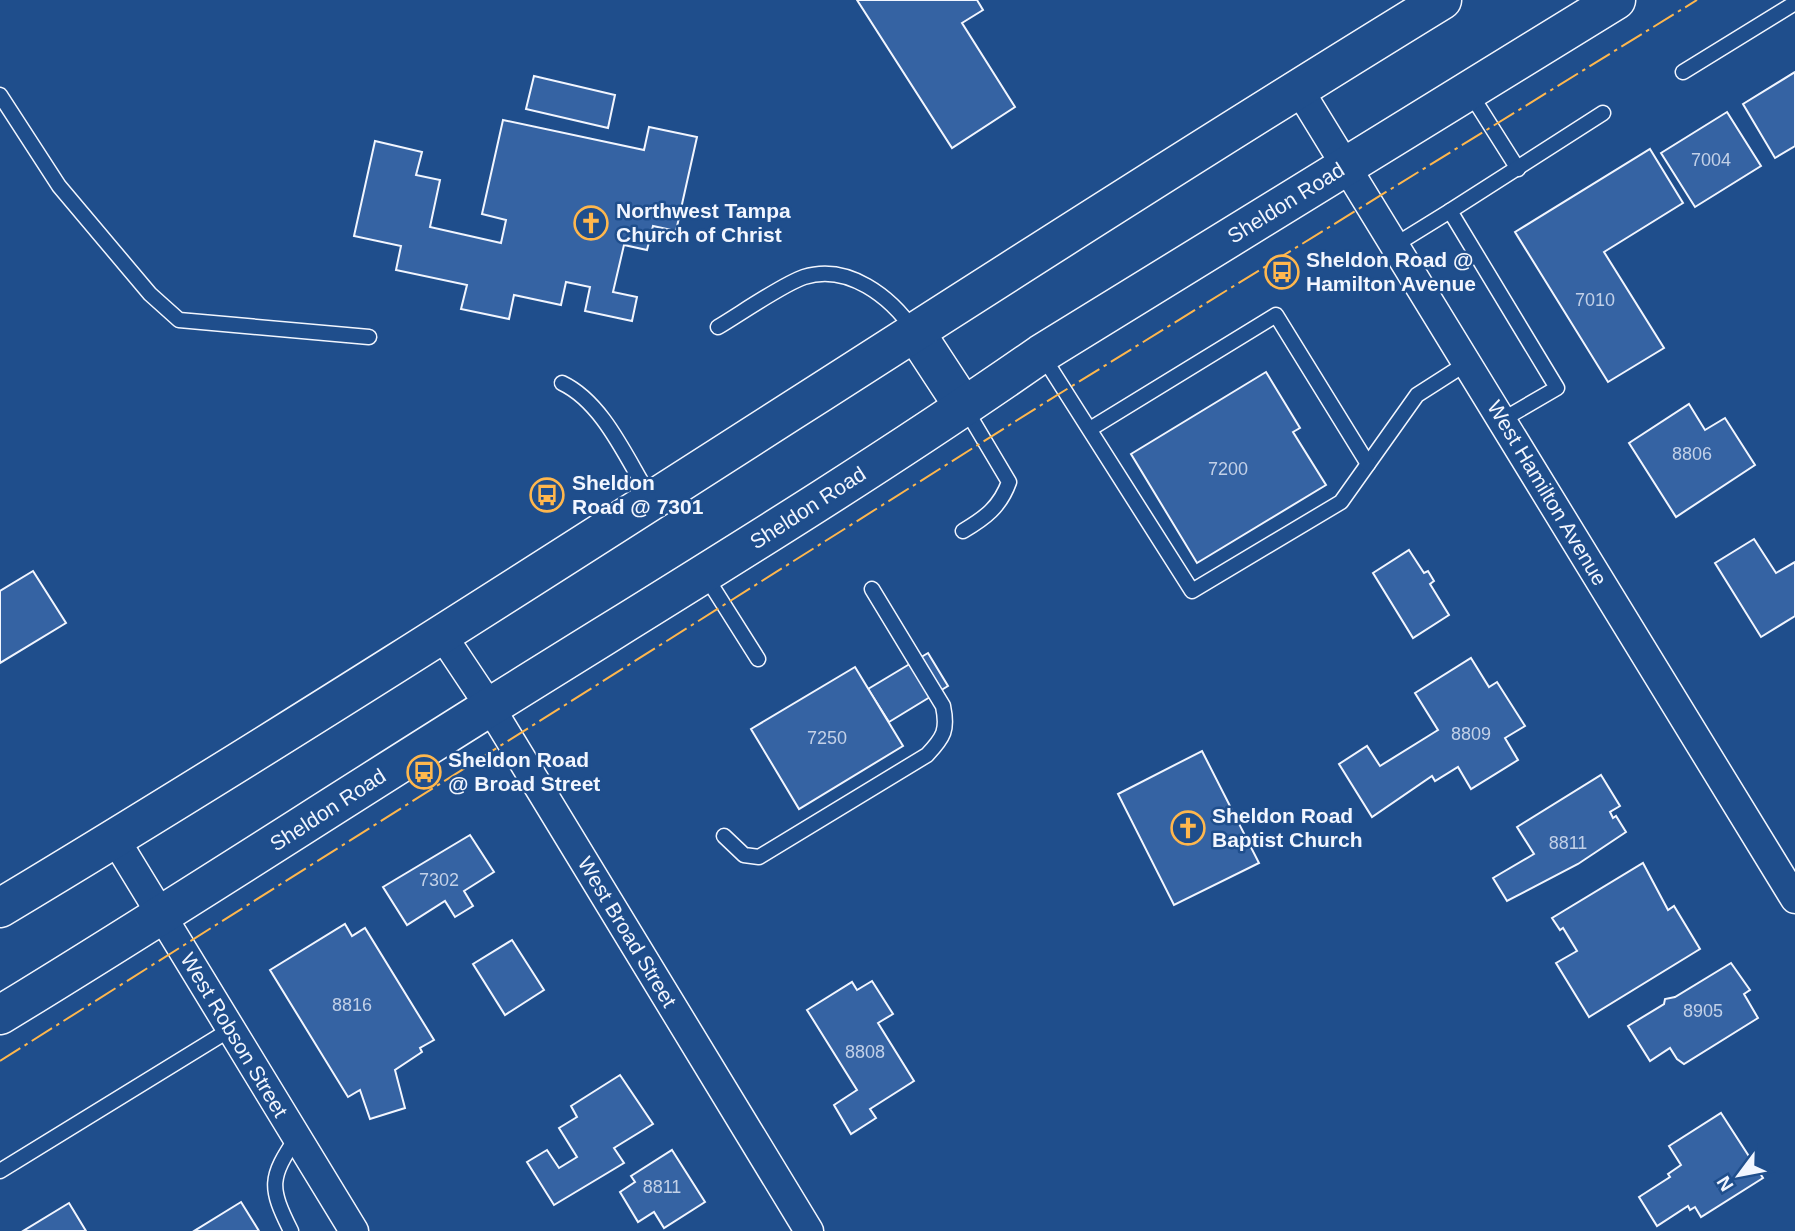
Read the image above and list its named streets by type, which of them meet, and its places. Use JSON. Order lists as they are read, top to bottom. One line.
{"streets":{"main road":["Sheldon Road"],"street":["West Hamilton Avenue","West Broad Street","West Robson Street"]},"crossings":[["Sheldon Road","West Hamilton Avenue"],["Sheldon Road","West Broad Street"],["Sheldon Road","West Robson Street"]],"places":{"church":["Northwest Tampa Church of Christ","Sheldon Road Baptist Church"],"bus stop":["Sheldon Road @ Hamilton Avenue","Sheldon Road @ 7301","Sheldon Road @ Broad Street"]},"house_numbers":["7004","7010","8806","7200","8809","7250","8811","7302","8816","8905","8808","8811"],"north":"bottom left"}
